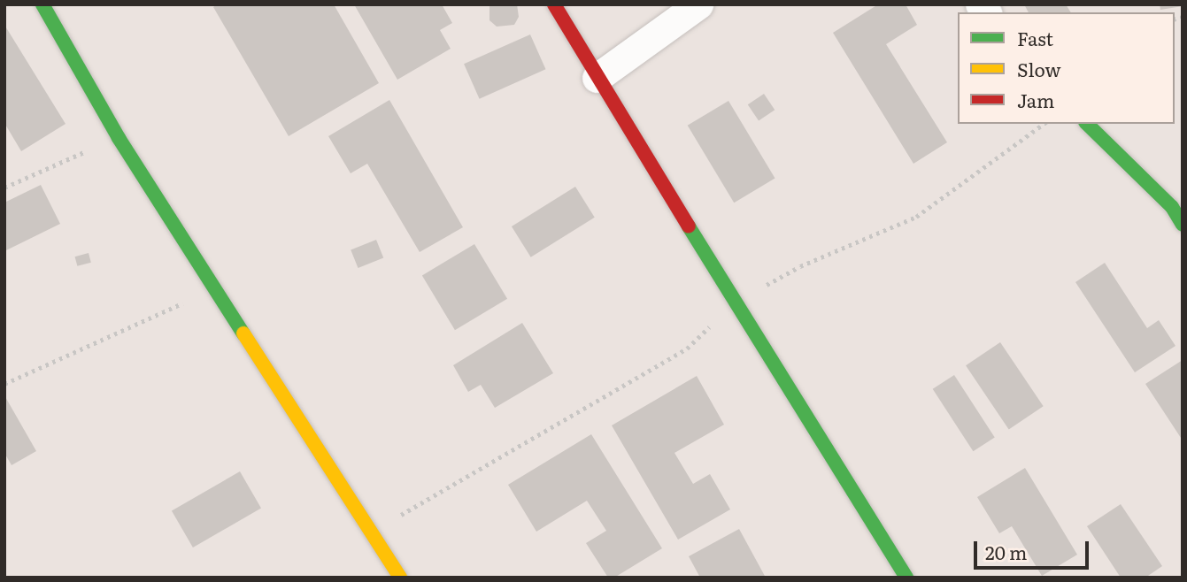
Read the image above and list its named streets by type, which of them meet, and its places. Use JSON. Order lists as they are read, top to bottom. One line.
{"legend":["Fast","Slow","Jam"],"scale_bar":"20 m"}
